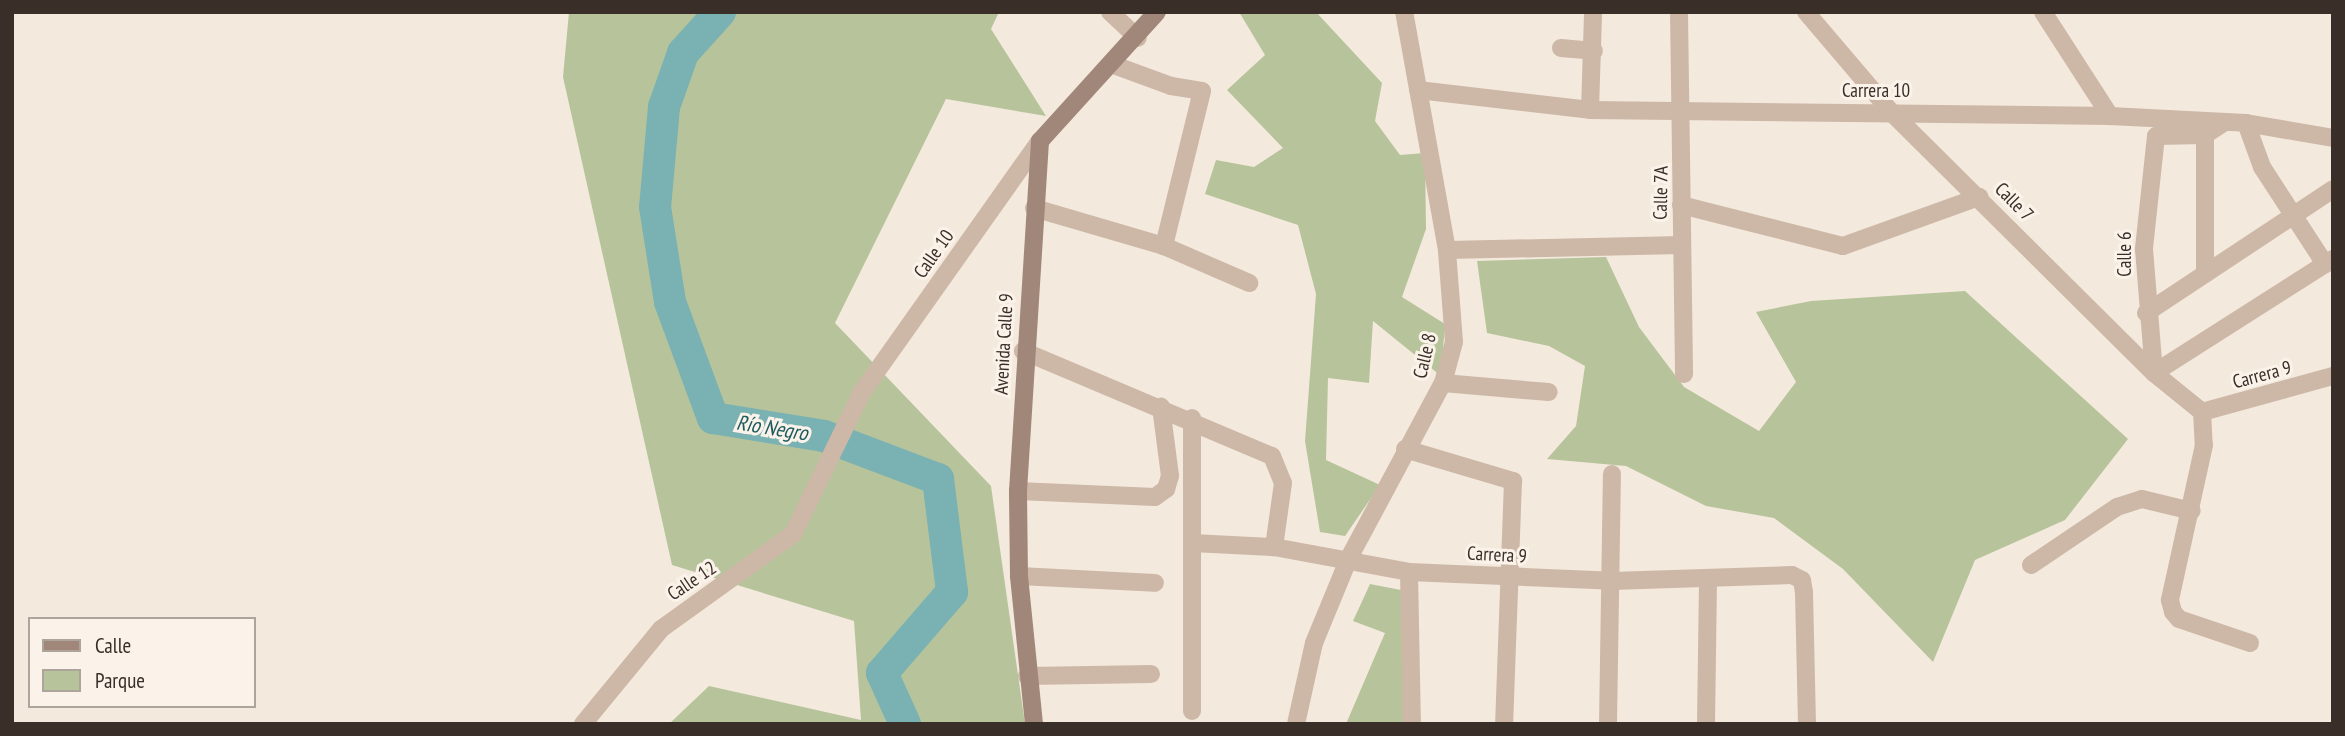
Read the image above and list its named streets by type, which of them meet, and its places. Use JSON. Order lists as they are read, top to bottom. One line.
{"streets":{"street":["Carrera 10","Calle 7A","Calle 7","Calle 10","Calle 6","Avenida Calle 9","Calle 8","Carrera 9","Calle 12"]},"crossings":[["Carrera 10","Calle 7A"],["Carrera 10","Calle 7"],["Carrera 10","Calle 8"],["Calle 7","Calle 6"],["Calle 7","Carrera 9"],["Calle 10","Avenida Calle 9"],["Calle 10","Calle 12"],["Calle 8","Carrera 9"]],"water":["Río Negro"],"legend":["Calle","Parque"]}
